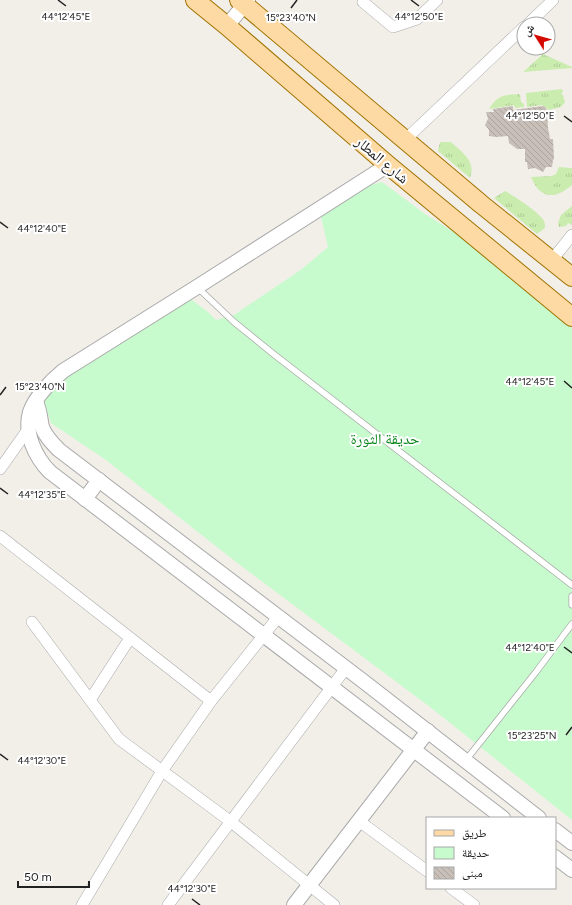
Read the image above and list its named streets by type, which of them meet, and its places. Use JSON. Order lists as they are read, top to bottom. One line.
{"streets":{"main road":["شارع المطار"]},"parks":["حديقة الثورة"],"legend":["طريق","حديقة","مبنى"],"scale_bar":"50 m","north":"top left","coordinates":["44°12'45\"E","44°12'50\"E","15°23'40\"N","44°12'40\"E","44°12'35\"E","15°23'25\"N","44°12'30\"E"]}
